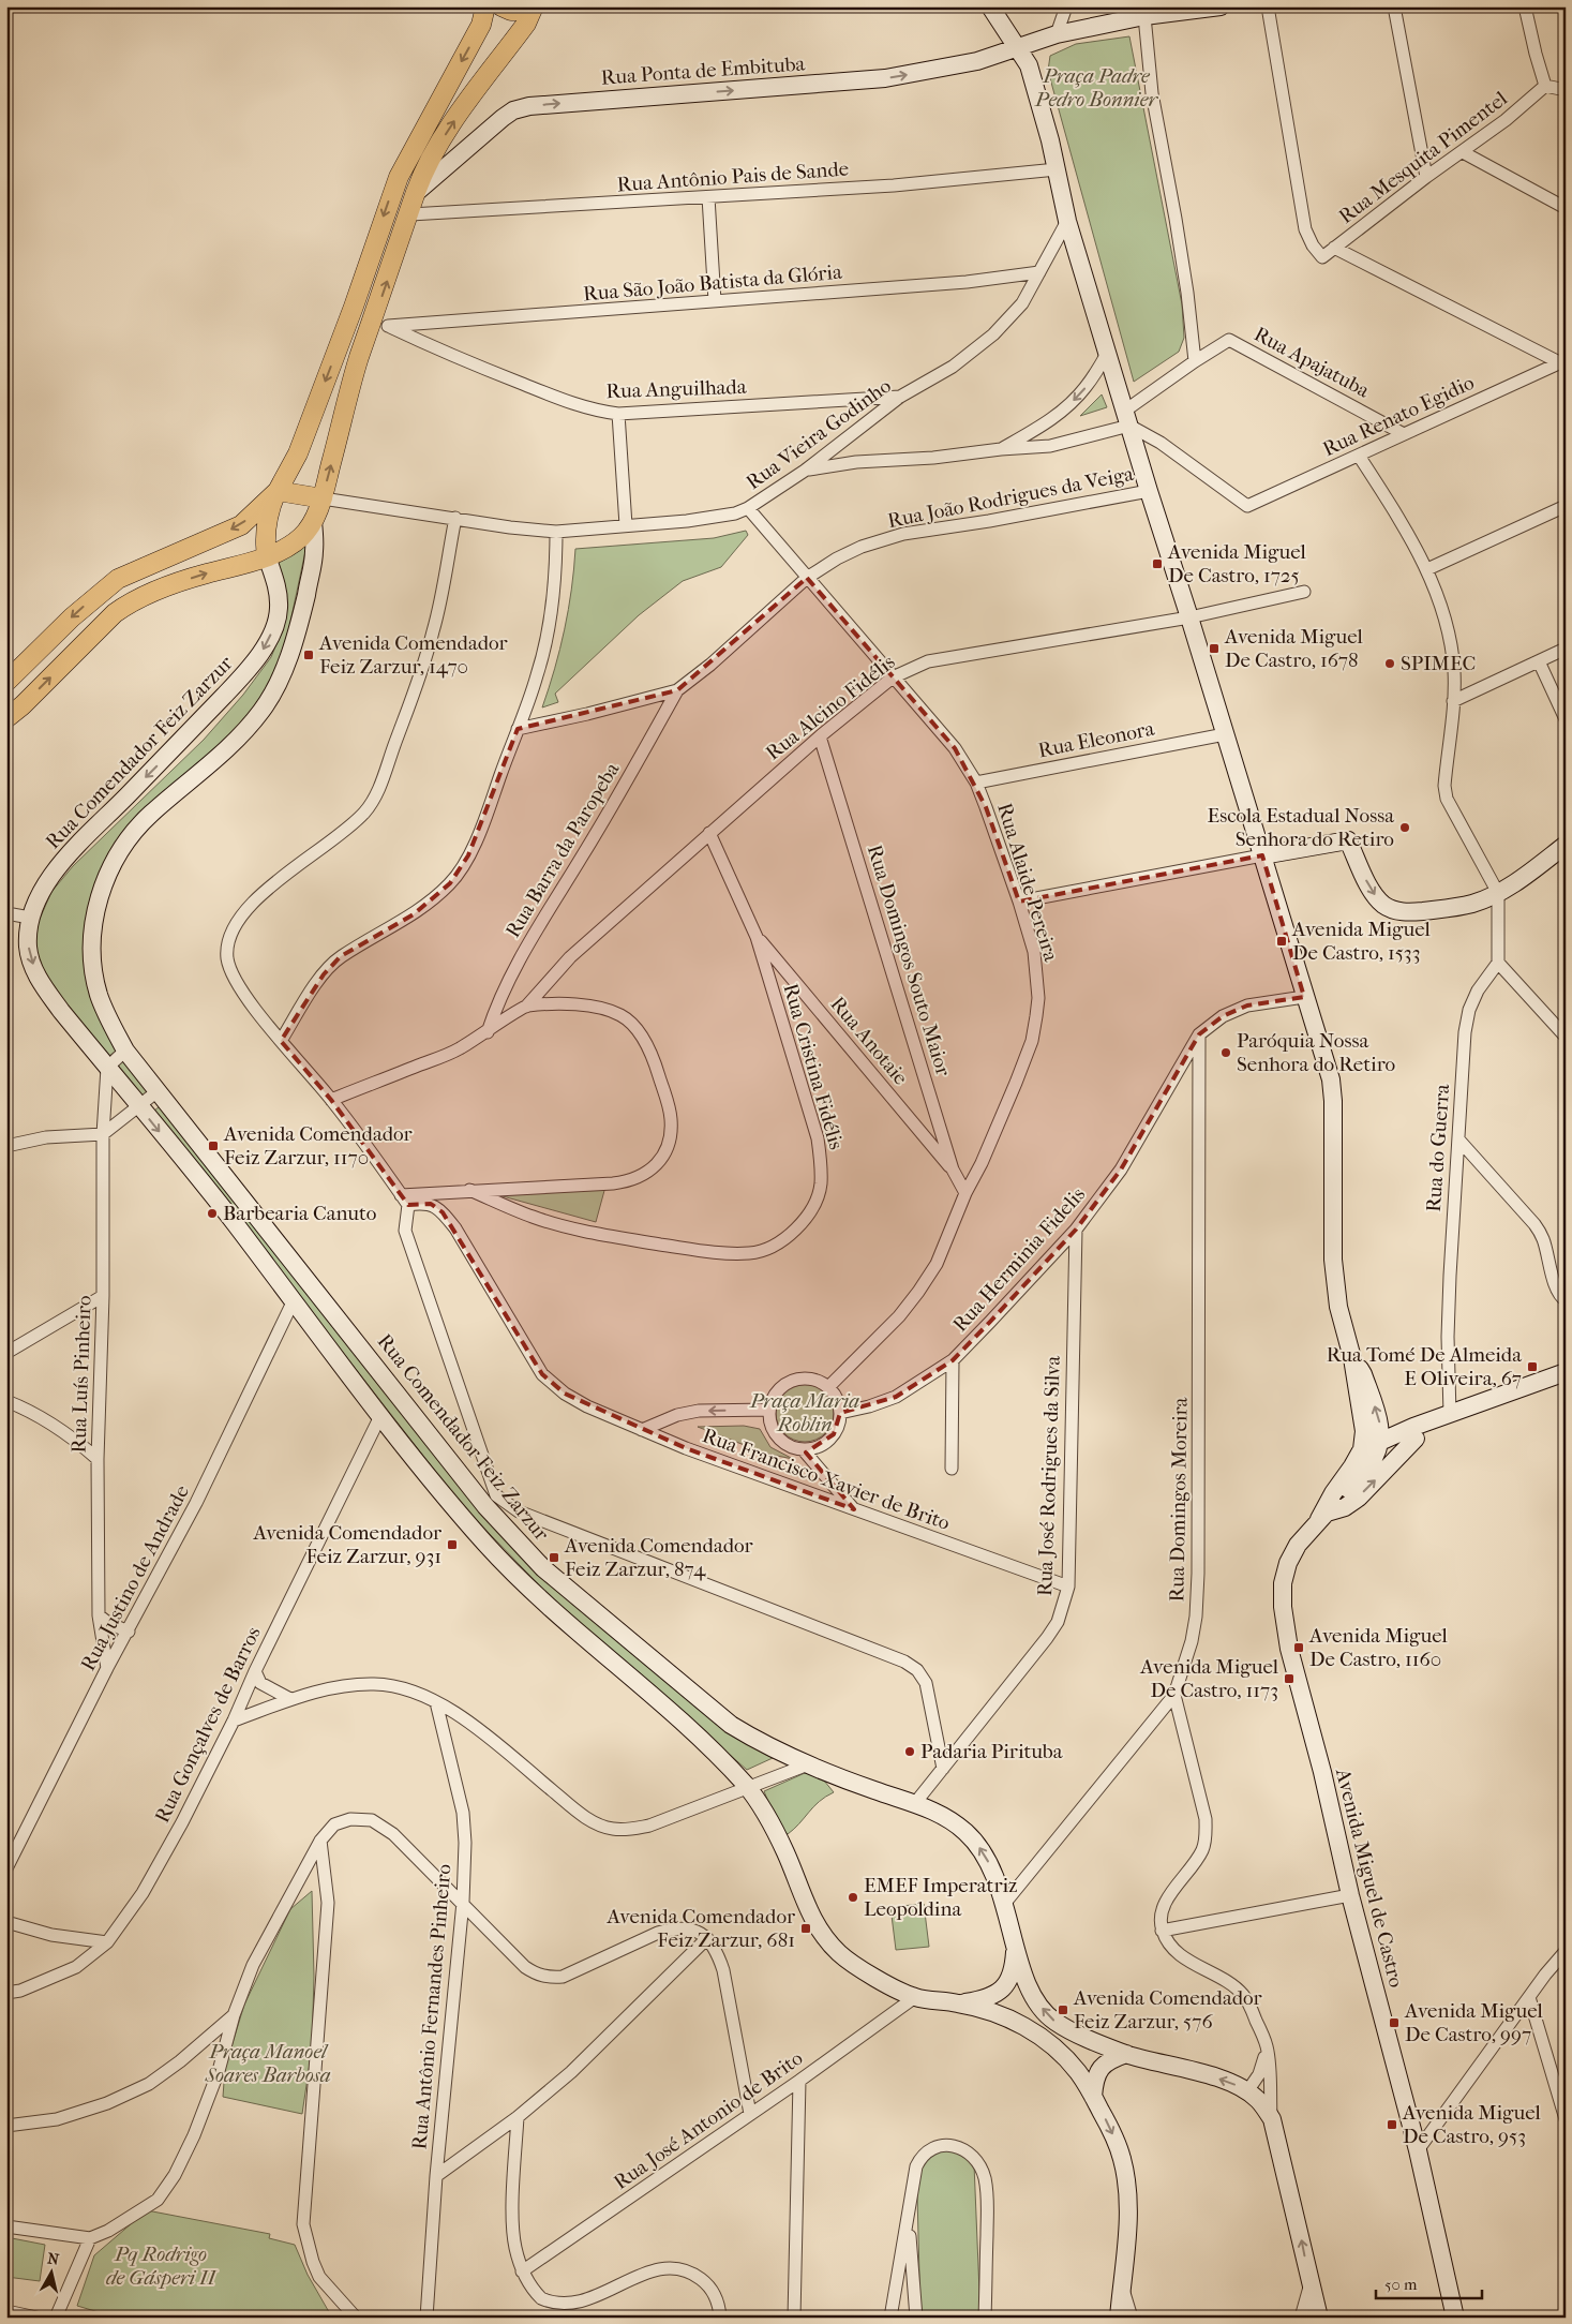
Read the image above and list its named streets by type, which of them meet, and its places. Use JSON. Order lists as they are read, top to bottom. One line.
{"streets":{"main road":["Rua Ponta de Embituba","Rua Comendador Feiz Zarzur","Avenida Miguel de Castro"],"street":["Rua Mesquita Pimentel","Rua Antônio Pais de Sande","Rua São João Batista da Glória","Rua Apajatuba","Rua Anguilhada","Rua Renato Egidio","Rua Vieira Godinho","Rua João Rodrigues da Veiga","Rua Alcino Fidélis","Rua Eleonora","Rua Barra da Paropeba","Rua Alaide Pereira","Rua Domingos Souto Maior","Rua Anotaie","Rua Cristina Fidélis","Rua do Guerra","Rua Herminia Fidelis","Rua Luís Pinheiro","Rua José Rodrigues da Silva","Rua Francisco Xavier de Brito","Rua Domingos Moreira","Rua Justino de Andrade","Rua Gonçalves de Barros","Rua Antônio Fernandes Pinheiro","Rua José Antonio de Brito"]},"crossings":[["Rua Ponta de Embituba","Avenida Miguel de Castro"],["Rua Antônio Pais de Sande","Avenida Miguel de Castro"],["Rua São João Batista da Glória","Rua Anguilhada"],["Rua São João Batista da Glória","Rua Vieira Godinho"],["Rua Apajatuba","Rua Renato Egidio"],["Rua Anguilhada","Rua Vieira Godinho"],["Rua Renato Egidio","Avenida Miguel de Castro"],["Rua Vieira Godinho","Rua Alaide Pereira"],["Rua Vieira Godinho","Avenida Miguel de Castro"],["Rua João Rodrigues da Veiga","Rua Barra da Paropeba"],["Rua João Rodrigues da Veiga","Rua Alaide Pereira"],["Rua João Rodrigues da Veiga","Avenida Miguel de Castro"],["Rua Alcino Fidélis","Rua Barra da Paropeba"],["Rua Alcino Fidélis","Rua Alaide Pereira"],["Rua Alcino Fidélis","Rua Domingos Souto Maior"],["Rua Alcino Fidélis","Rua Cristina Fidélis"],["Rua Alcino Fidélis","Avenida Miguel de Castro"],["Rua Eleonora","Rua Alaide Pereira"],["Rua Eleonora","Avenida Miguel de Castro"],["Rua Comendador Feiz Zarzur","Rua Luís Pinheiro"],["Rua Comendador Feiz Zarzur","Rua José Rodrigues da Silva"],["Rua Comendador Feiz Zarzur","Rua Domingos Moreira"],["Rua Comendador Feiz Zarzur","Rua Justino de Andrade"],["Rua Comendador Feiz Zarzur","Rua Gonçalves de Barros"],["Rua Comendador Feiz Zarzur","Rua José Antonio de Brito"],["Rua Alaide Pereira","Rua Domingos Souto Maior"],["Rua Alaide Pereira","Rua Herminia Fidelis"],["Rua Domingos Souto Maior","Rua Anotaie"],["Rua Anotaie","Rua Cristina Fidélis"],["Rua Herminia Fidelis","Rua José Rodrigues da Silva"],["Rua Herminia Fidelis","Rua Domingos Moreira"],["Rua Herminia Fidelis","Avenida Miguel de Castro"],["Rua Luís Pinheiro","Rua Justino de Andrade"],["Rua José Rodrigues da Silva","Rua Francisco Xavier de Brito"]],"one_way":["Rua Ponta de Embituba"],"parks":["Praça Padre Pedro Bonnier","Praça Maria Roblin","Praça Manoel Soares Barbosa","Pq Rodrigo de Gásperi II"],"places":{"transit":["Avenida Miguel De Castro, 1725","Avenida Miguel De Castro, 1678","Avenida Comendador Feiz Zarzur, 1470","Avenida Miguel De Castro, 1533","Avenida Comendador Feiz Zarzur, 1170","Rua Tomé De Almeida E Oliveira, 67","Avenida Comendador Feiz Zarzur, 931","Avenida Comendador Feiz Zarzur, 874","Avenida Miguel De Castro, 1160","Avenida Miguel De Castro, 1173","Avenida Comendador Feiz Zarzur, 681","Avenida Comendador Feiz Zarzur, 576","Avenida Miguel De Castro, 997","Avenida Miguel De Castro, 953"],"other":["SPIMEC","Escola Estadual Nossa Senhora do Retiro","Paróquia Nossa Senhora do Retiro","Barbearia Canuto","Padaria Pirituba","EMEF Imperatriz Leopoldina"]},"scale_bar":"50 m","north":"top"}
